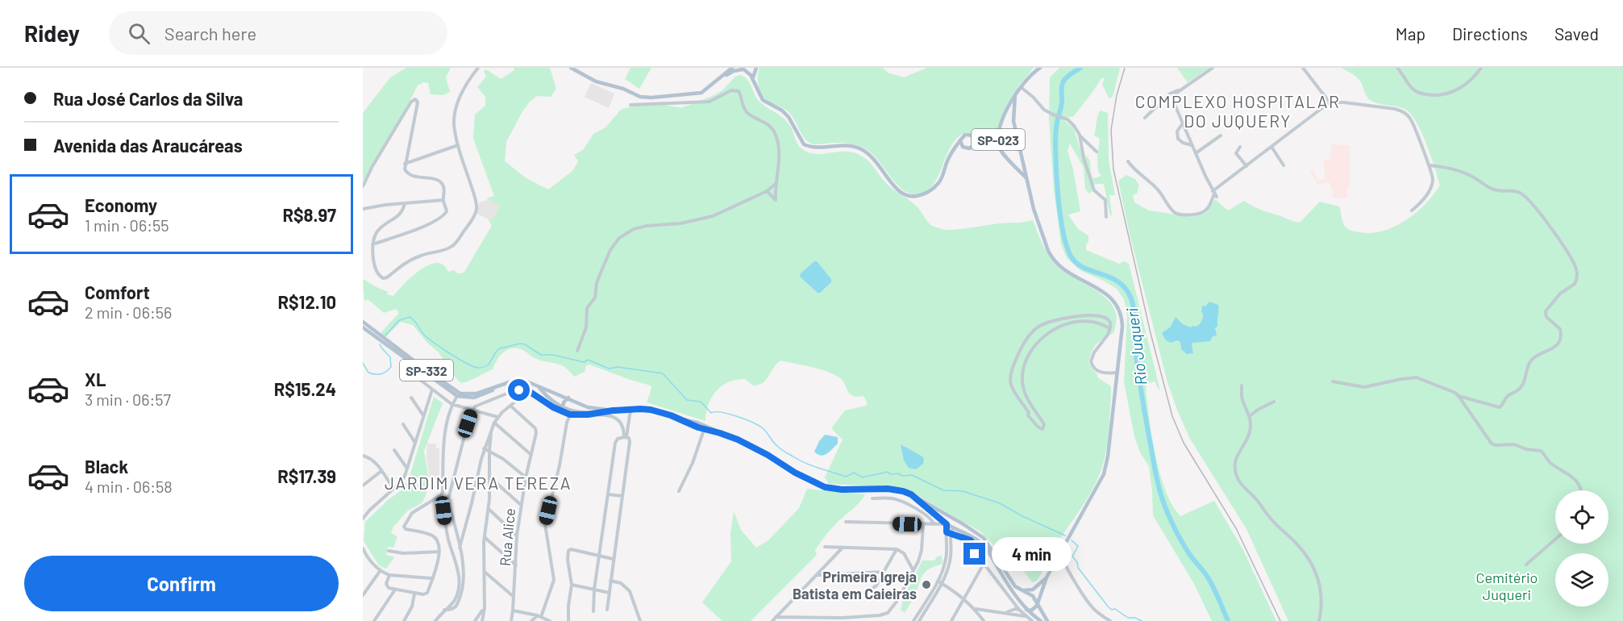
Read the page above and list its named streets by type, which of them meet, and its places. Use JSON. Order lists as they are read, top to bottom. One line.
{"streets":{"main road":["SP-023","SP-332"],"street":["Rua Alice"]},"crossings":[["SP-023","SP-332"]],"districts":["COMPLEXO HOSPITALAR DO JUQUERY","JARDIM VERA TEREZA"],"water":["Rio Juqueri"],"parks":["Cemitério Juqueri"],"places":["Primeira Igreja Batista em Caieiras"],"page":{"header":"Ridey","search":"Search here","nav":["Map","Directions","Saved"],"banner":["Rua José Carlos da Silva","Avenida das Araucáreas"],"list":[{"name":"Economy","note":"1 min · 06:55","value":"R$8.97"},{"name":"Comfort","note":"2 min · 06:56","value":"R$12.10"},{"name":"XL","note":"3 min · 06:57","value":"R$15.24"},{"name":"Black","note":"4 min · 06:58","value":"R$17.39"}],"bubble":"4 min","buttons":"Confirm"}}
